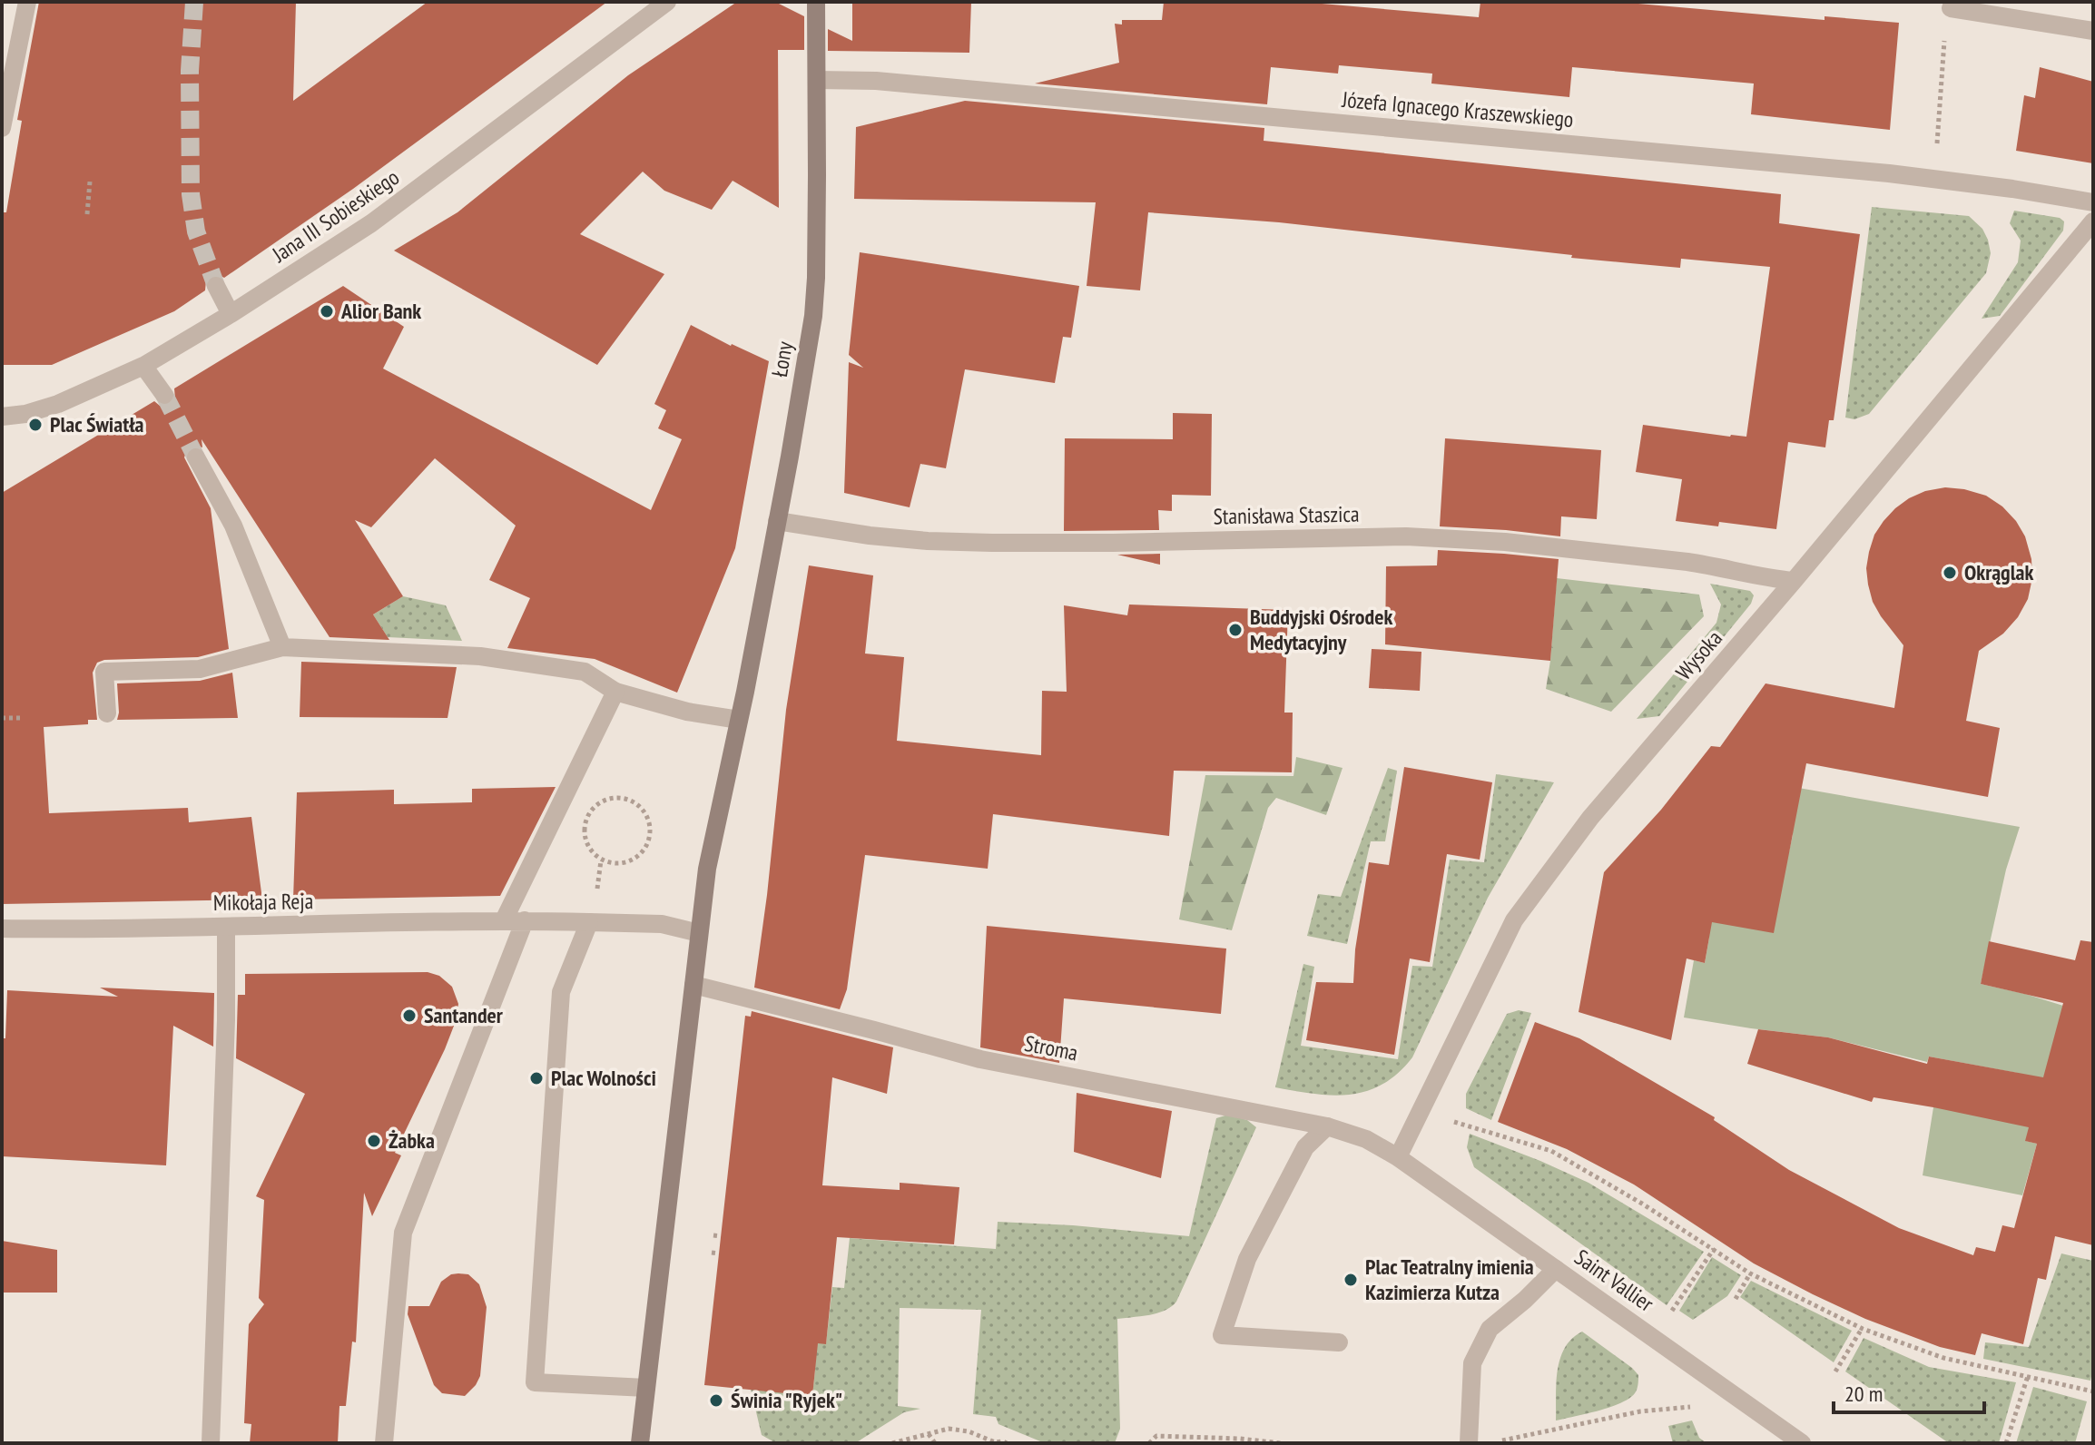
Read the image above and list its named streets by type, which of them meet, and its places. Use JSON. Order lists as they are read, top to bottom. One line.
{"streets":{"street":["Józefa Ignacego Kraszewskiego","Jana III Sobieskiego","Łony","Stanisława Staszica","Wysoka","Mikołaja Reja","Stroma","Saint Vallier"]},"crossings":[["Józefa Ignacego Kraszewskiego","Łony"],["Łony","Stanisława Staszica"],["Stanisława Staszica","Wysoka"],["Wysoka","Stroma"],["Wysoka","Saint Vallier"],["Stroma","Saint Vallier"]],"places":["Alior Bank","Plac Światła","Okrąglak","Buddyjski Ośrodek Medytacyjny","Santander","Plac Wolności","Żabka","Plac Teatralny imienia Kazimierza Kutza","Świnia \"Ryjek\""],"scale_bar":"20 m"}
